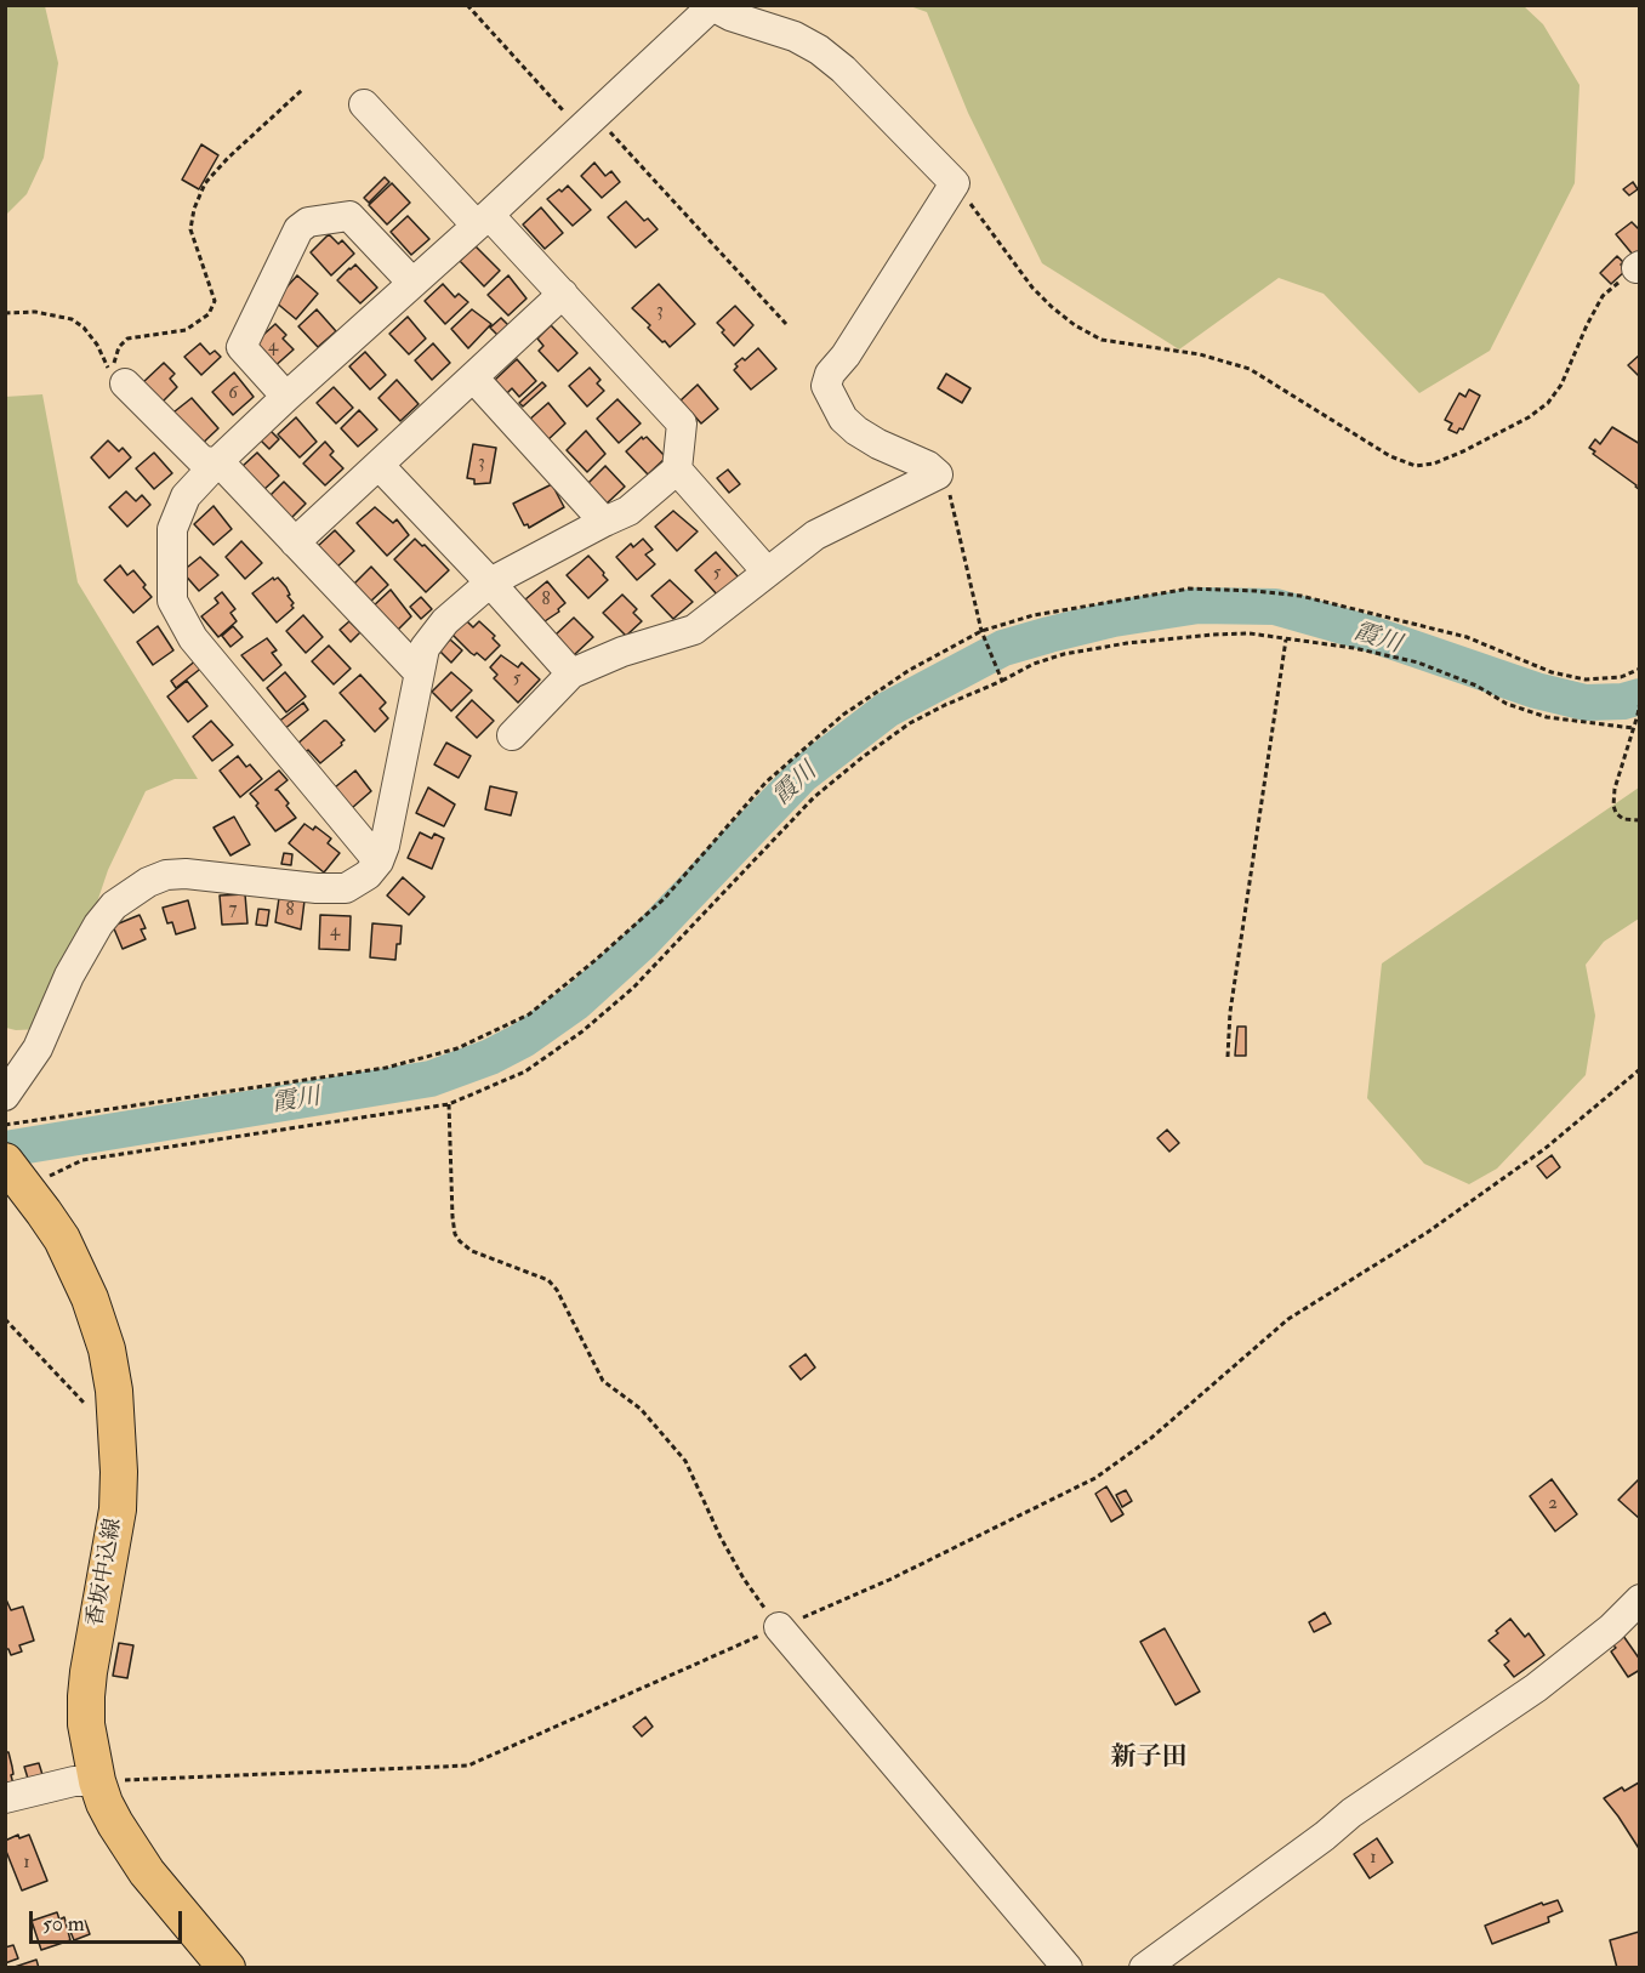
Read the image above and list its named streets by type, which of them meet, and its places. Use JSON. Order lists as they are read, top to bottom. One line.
{"streets":{"main road":["香坂中込線"]},"districts":["新子田"],"water":["霞川"],"house_numbers":["3","4","6","3","5","8","5","7","8","4","2","1","1"],"scale_bar":"50 m"}
